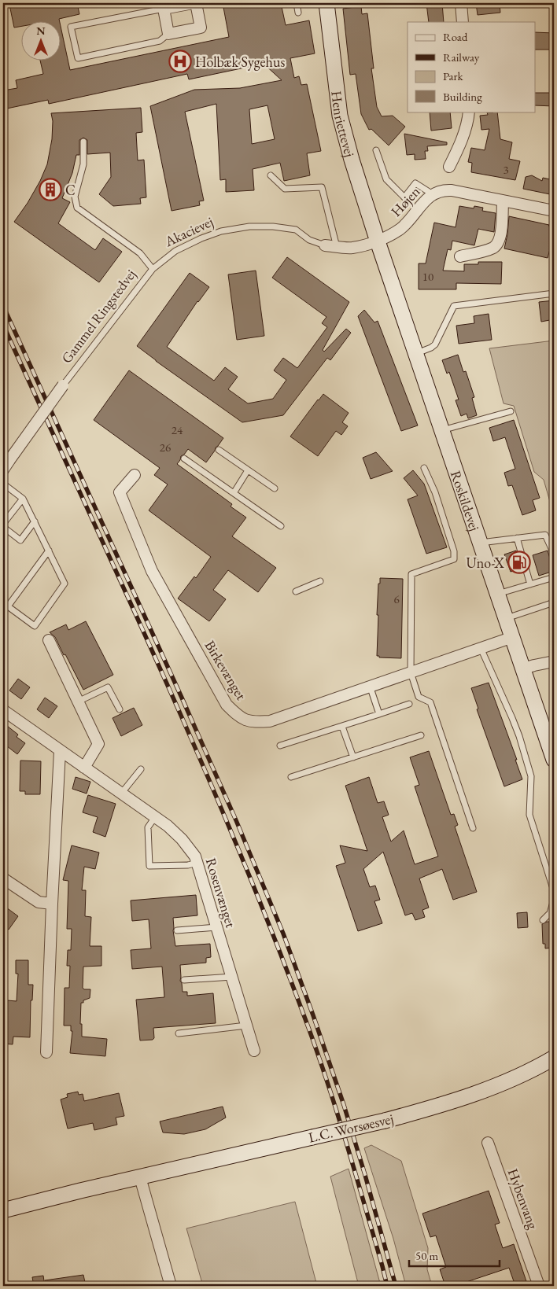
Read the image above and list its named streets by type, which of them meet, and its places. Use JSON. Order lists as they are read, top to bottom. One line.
{"streets":{"street":["Henriettevej","Højen","Akacievej","Gammel Ringstedvej","Roskildevej","Birkevænget","Rosenvænget","L.C. Worsøesvej","Hybenvang"]},"crossings":[["Henriettevej","Højen"],["Henriettevej","Akacievej"],["Henriettevej","Roskildevej"],["Højen","Akacievej"],["Højen","Roskildevej"],["Akacievej","Gammel Ringstedvej"],["Akacievej","Roskildevej"],["Roskildevej","Birkevænget"]],"places":{"hospital":["Holbæk Sygehus"],"building":["C"],"fuel station":["Uno-X"]},"house_numbers":["3","10","24","26","6"],"legend":["Road","Railway","Park","Building"],"scale_bar":"50 m","north":"top"}
